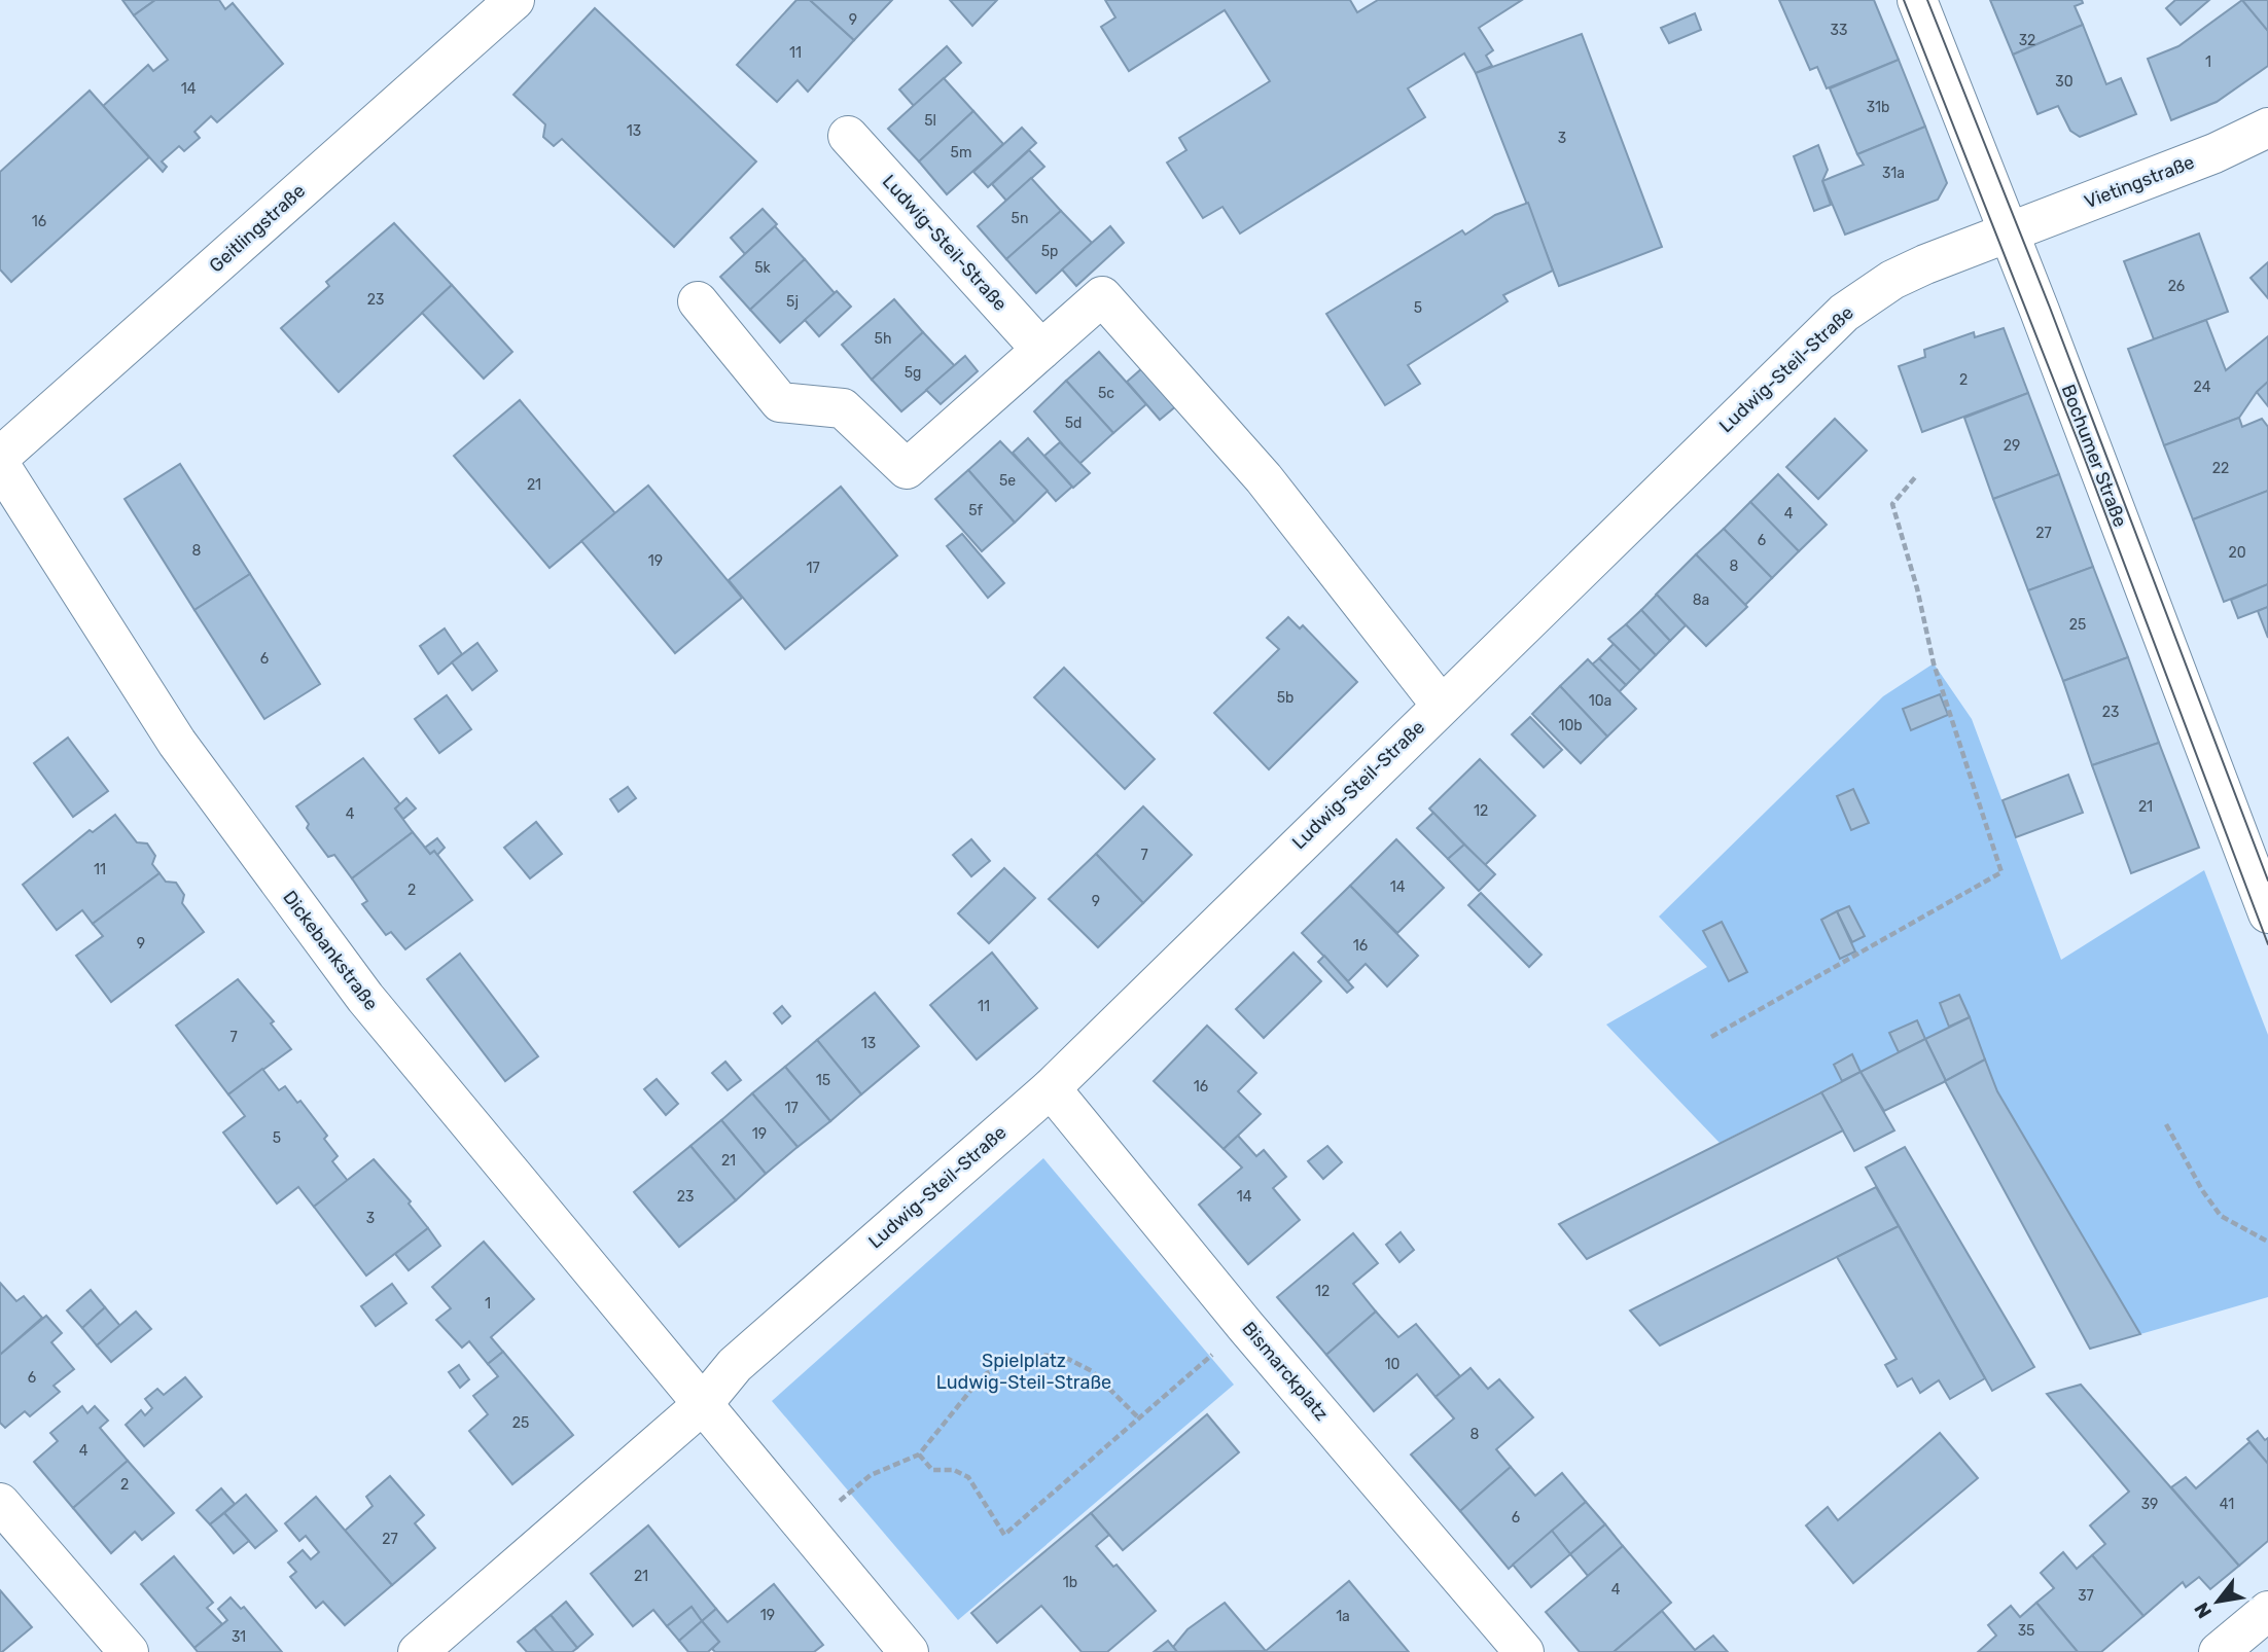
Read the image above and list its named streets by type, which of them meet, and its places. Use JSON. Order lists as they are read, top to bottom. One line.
{"streets":{"street":["Vietingstraße","Geitlingstraße","Ludwig-Steil-Straße","Bochumer Straße","Dickebankstraße","Bismarckplatz"]},"crossings":[["Vietingstraße","Ludwig-Steil-Straße"],["Vietingstraße","Bochumer Straße"],["Ludwig-Steil-Straße","Bochumer Straße"],["Ludwig-Steil-Straße","Dickebankstraße"],["Ludwig-Steil-Straße","Bismarckplatz"]],"parks":["Spielplatz Ludwig-Steil-Straße"],"house_numbers":["9","33","32","11","1","30","14","31b","5l","13","3","5m","31a","5n","16","5p","5k","26","23","5j","5","5h","5g","2","24","5c","5d","29","22","5e","21","5f","4","27","6","8","20","19","8","17","8a","25","6","5b","10a","23","10b","21","12","4","7","11","14","2","9","9","16","11","7","13","15","16","17","19","5","21","23","14","3","12","1","10","6","25","8","4","2","39","41","6","27","21","1b","4","37","19","1a","35","31"],"north":"bottom left"}
